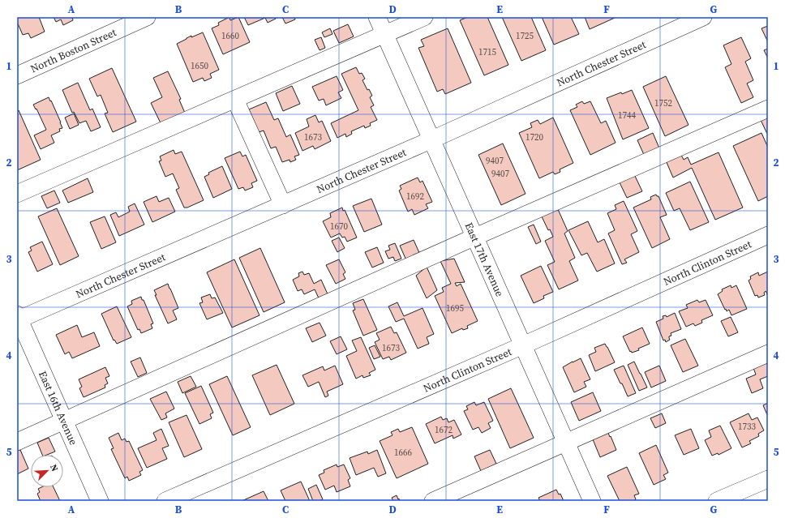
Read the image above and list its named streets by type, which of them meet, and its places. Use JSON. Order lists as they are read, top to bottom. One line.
{"streets":{"street":["North Boston Street","North Chester Street","East 17th Avenue","North Clinton Street","East 16th Avenue"]},"crossings":[["North Chester Street","East 17th Avenue"],["North Chester Street","East 16th Avenue"],["East 17th Avenue","North Clinton Street"]],"house_numbers":["1660","1725","1715","1650","1752","1744","1673","1720","9407","9407","1692","1670","1695","1673","1733","1672","1666"],"north":"top right","grid":{"columns":["A","B","C","D","E","F","G"],"rows":["1","2","3","4","5"]}}
